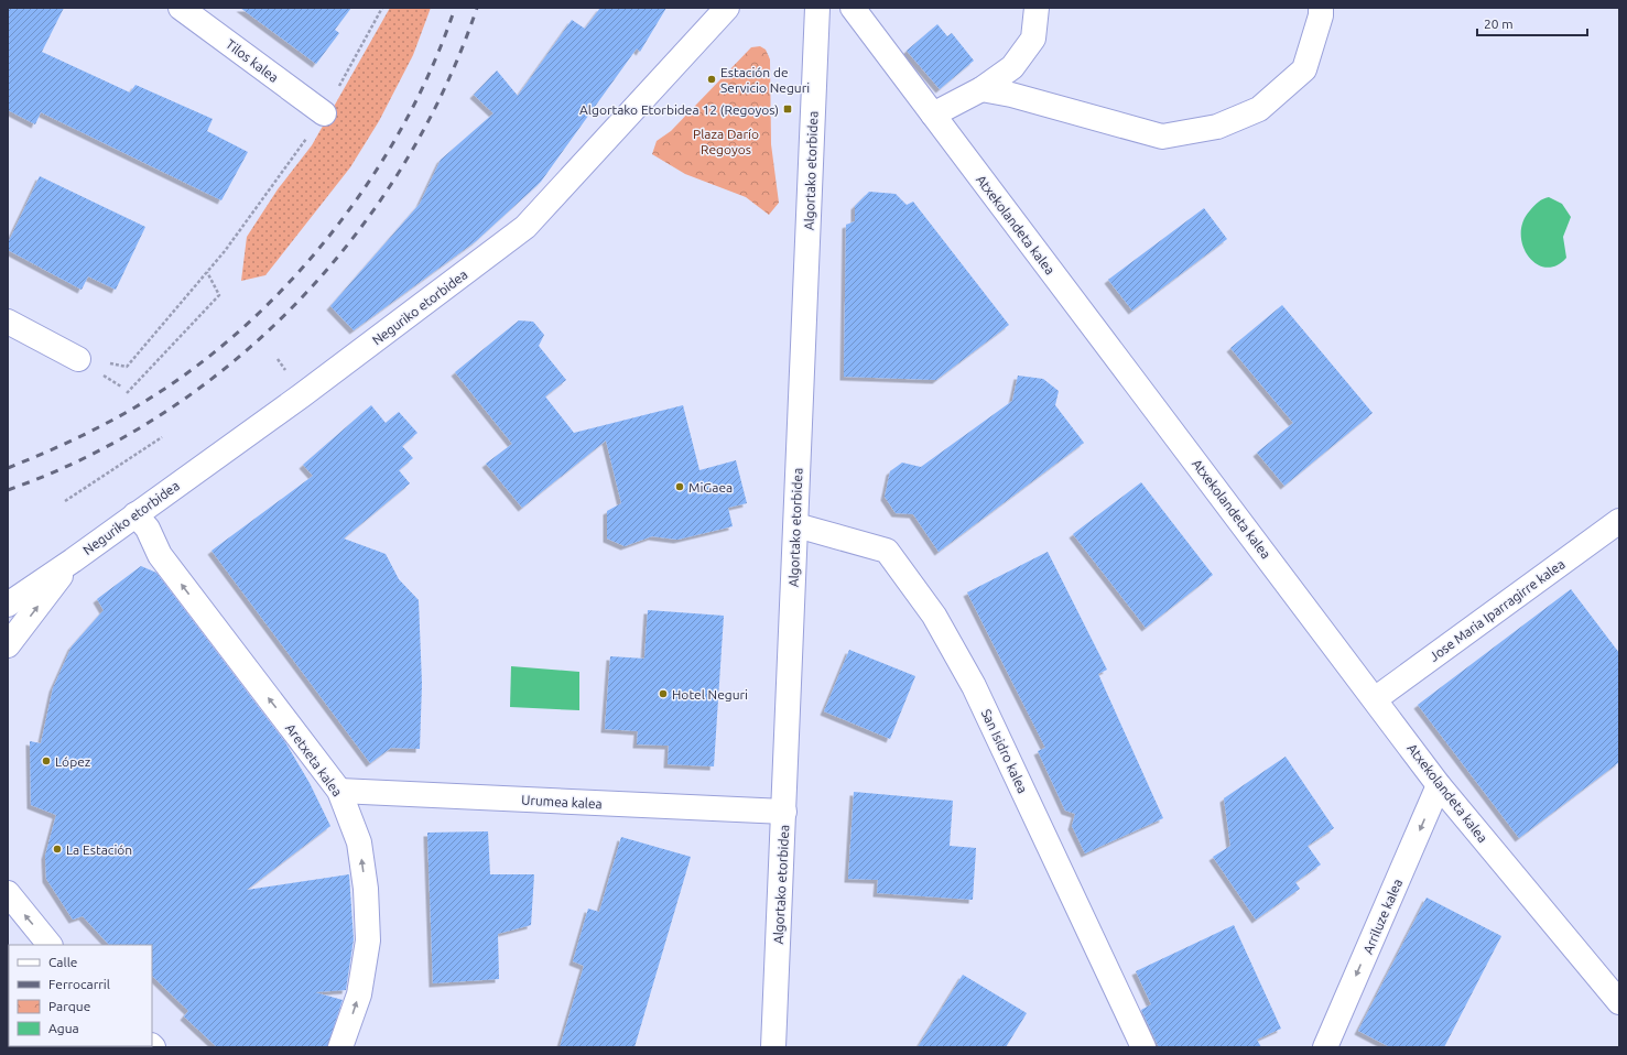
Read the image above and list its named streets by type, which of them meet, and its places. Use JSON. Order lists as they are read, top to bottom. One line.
{"streets":{"street":["Tilos kalea","Algortako etorbidea","Atxekolandeta kalea","Neguriko etorbidea","Jose Maria Iparragirre kalea","San Isidro kalea","Aretxeta kalea","Urumea kalea","Arriluze kalea"]},"crossings":[["Algortako etorbidea","San Isidro kalea"],["Algortako etorbidea","Urumea kalea"],["Atxekolandeta kalea","Jose Maria Iparragirre kalea"],["Atxekolandeta kalea","Arriluze kalea"],["Neguriko etorbidea","Aretxeta kalea"],["Aretxeta kalea","Urumea kalea"]],"one_way":["Aretxeta kalea","Arriluze kalea"],"parks":["Plaza Darío Regoyos"],"places":{"other":["Estación de Servicio Neguri","MiGaea","Hotel Neguri","López","La Estación"],"transit":["Algortako Etorbidea 12 (Regoyos)"]},"legend":["Calle","Ferrocarril","Parque","Agua"],"scale_bar":"20 m"}
